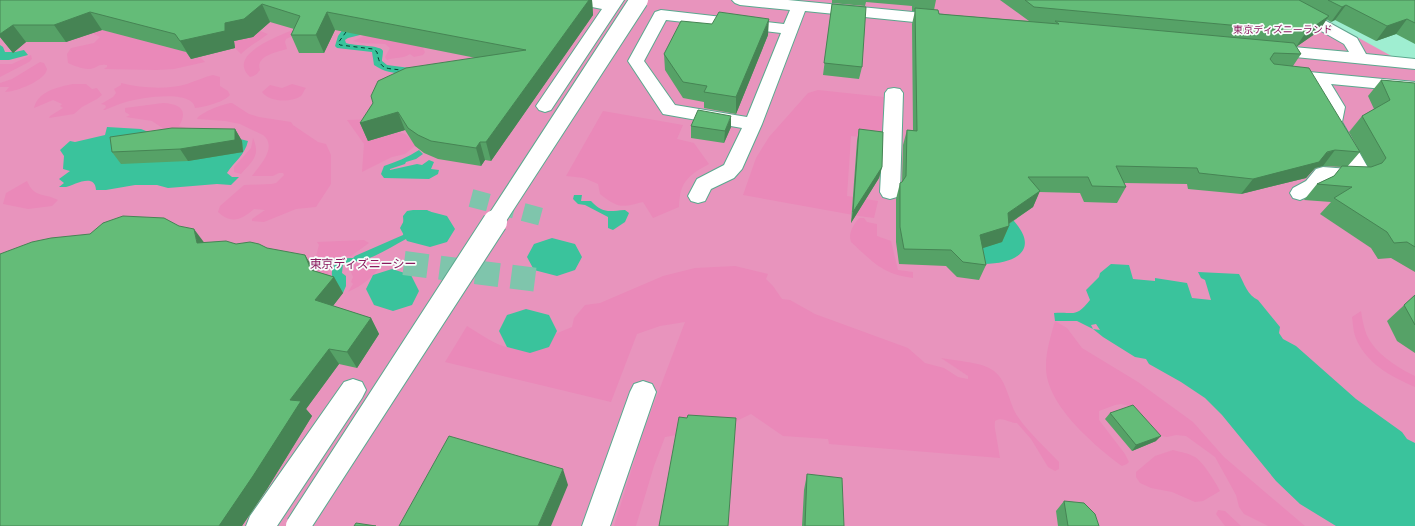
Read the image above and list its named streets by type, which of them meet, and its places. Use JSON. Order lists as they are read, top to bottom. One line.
{"parks":["東京ディズニーランド","東京ディズニーシー"]}
